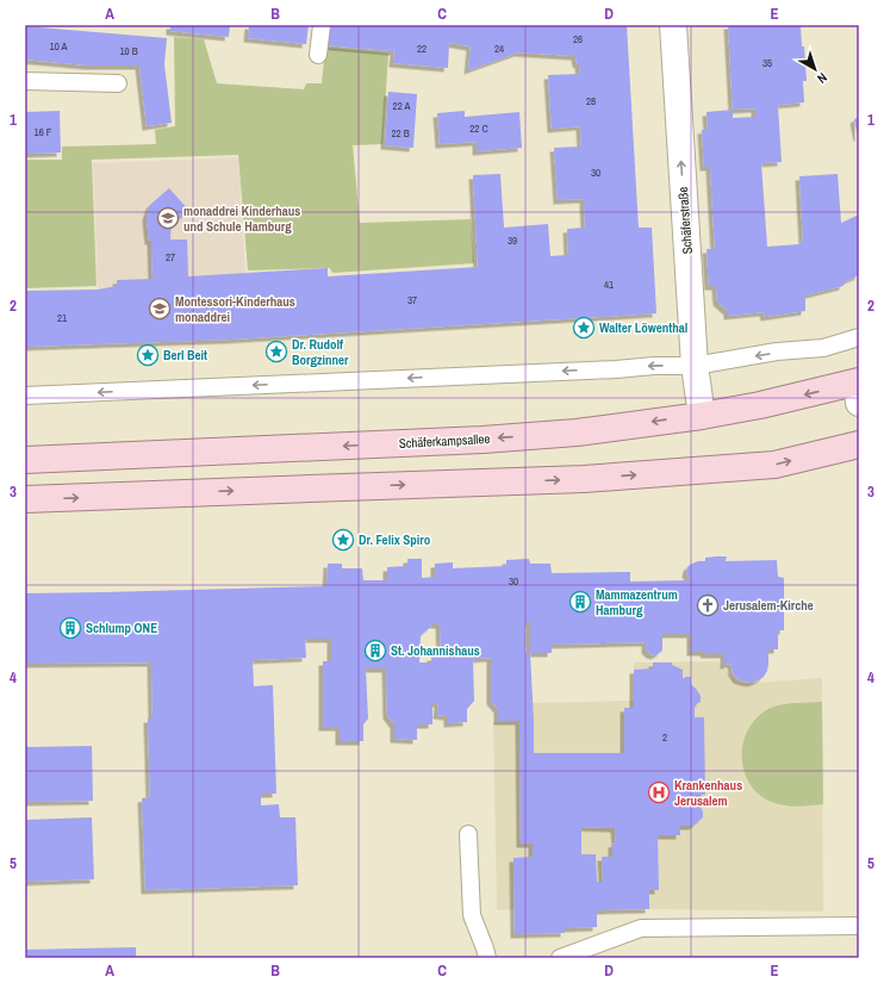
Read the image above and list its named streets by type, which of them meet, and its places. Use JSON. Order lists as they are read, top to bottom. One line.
{"streets":{"main road":["Schäferkampsallee"],"street":["Schäferstraße"]},"crossings":[["Schäferstraße","Schäferkampsallee"]],"one_way":["Schäferstraße"],"places":{"school or university":["monaddrei Kinderhaus und Schule Hamburg","Montessori-Kinderhaus monaddrei"],"place":["Walter Löwenthal","Dr. Rudolf Borgzinner","Berl Beit","Dr. Felix Spiro"],"building":["Mammazentrum Hamburg","Schlump ONE","St. Johannishaus"],"church":["Jerusalem-Kirche"],"hospital":["Krankenhaus Jerusalem"]},"house_numbers":["26","10 A","22","24","10 B","35","28","22 A","22 C","16 F","22 B","30","39","27","41","37","21","30","2"],"north":"bottom right","grid":{"columns":["A","B","C","D","E"],"rows":["1","2","3","4","5"]}}
